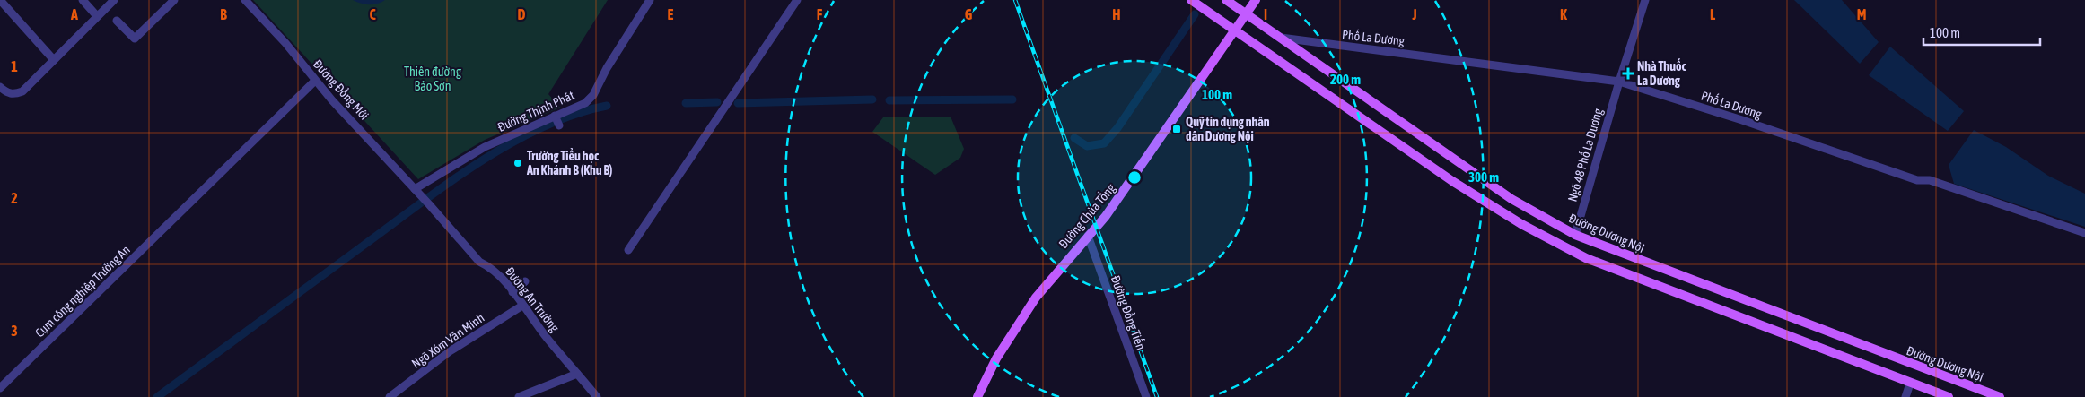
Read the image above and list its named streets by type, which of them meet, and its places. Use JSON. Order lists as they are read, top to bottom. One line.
{"streets":{"main road":["Đường Chùa Tổng","Đường Dương Nội"],"street":["Phố La Dương","Đường Đồng Mới","Đường Thịnh Phát","Ngõ 48 Phố La Dương","Cụm công nghiệp Trường An","Đường An Trường","Đường Đồng Tiến","Ngõ Xóm Văn Minh"]},"crossings":[["Phố La Dương","Ngõ 48 Phố La Dương"],["Phố La Dương","Đường Dương Nội"],["Đường Đồng Mới","Đường Thịnh Phát"],["Đường Đồng Mới","Cụm công nghiệp Trường An"],["Đường Đồng Mới","Đường An Trường"],["Ngõ 48 Phố La Dương","Đường Dương Nội"],["Đường Chùa Tổng","Đường Dương Nội"],["Đường Chùa Tổng","Đường Đồng Tiến"],["Đường An Trường","Ngõ Xóm Văn Minh"]],"parks":["Thiên đường Bảo Sơn"],"places":{"health":["Nhà Thuốc La Dương"],"transit":["Quỹ tín dụng nhân dân Dương Nội"],"other":["Trường Tiểu học An Khánh B (Khu B)"]},"scale_bar":"100 m","grid":{"columns":["A","B","C","D","E","F","G","H","I","J","K","L","M"],"rows":["1","2","3"]},"rings":["200 m","100 m","300 m"]}
